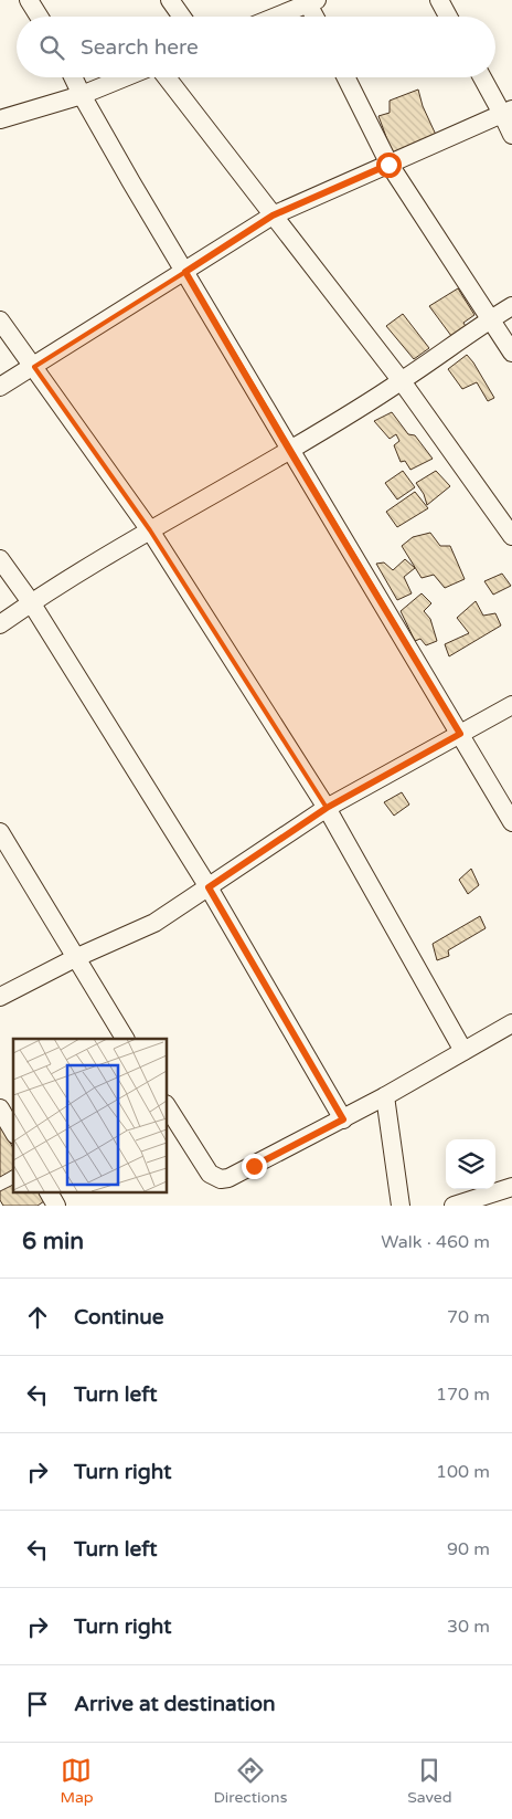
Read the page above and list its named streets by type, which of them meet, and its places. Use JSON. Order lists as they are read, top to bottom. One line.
{"page":{"search":"Search here","heading":["6 min","Walk · 460 m"],"list":[["Continue","70 m"],["Turn left","170 m"],["Turn right","100 m"],["Turn left","90 m"],["Turn right","30 m"],"Arrive at destination"],"nav":["Map","Directions","Saved"]}}
